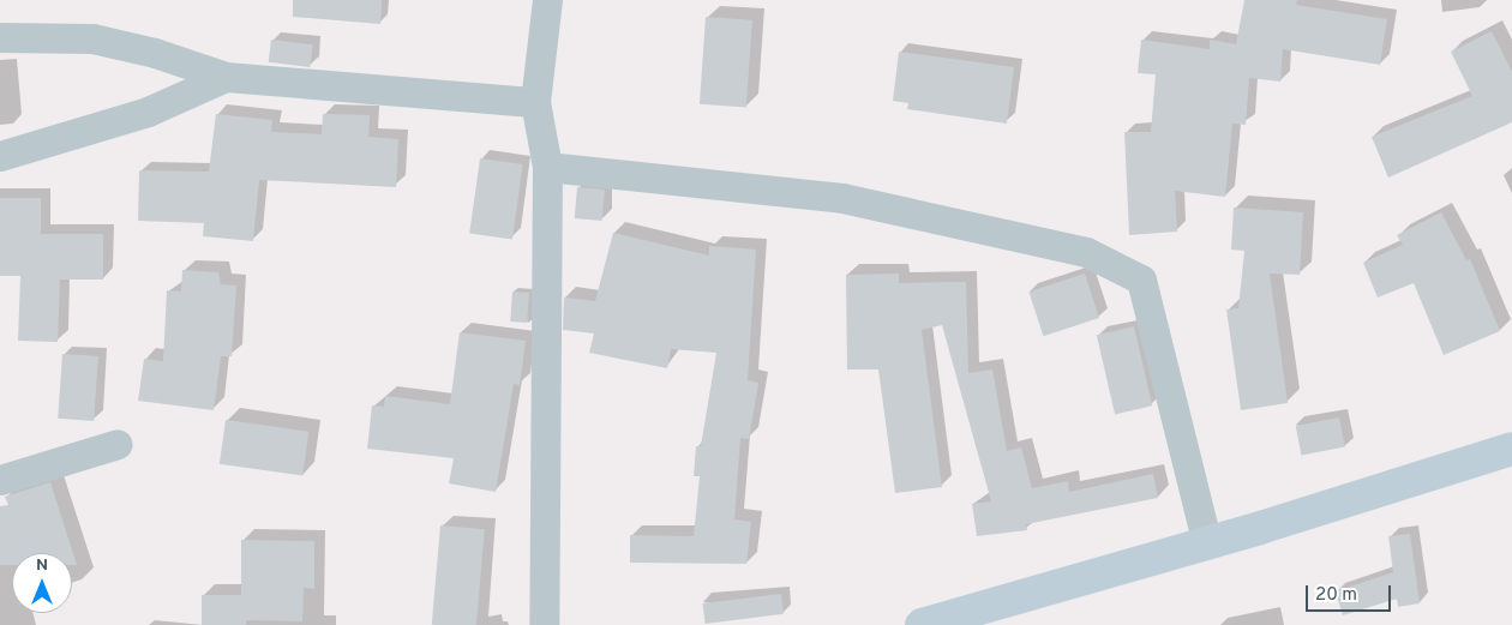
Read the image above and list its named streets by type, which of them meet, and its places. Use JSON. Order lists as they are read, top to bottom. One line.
{"scale_bar":"20 m","north":"top"}
